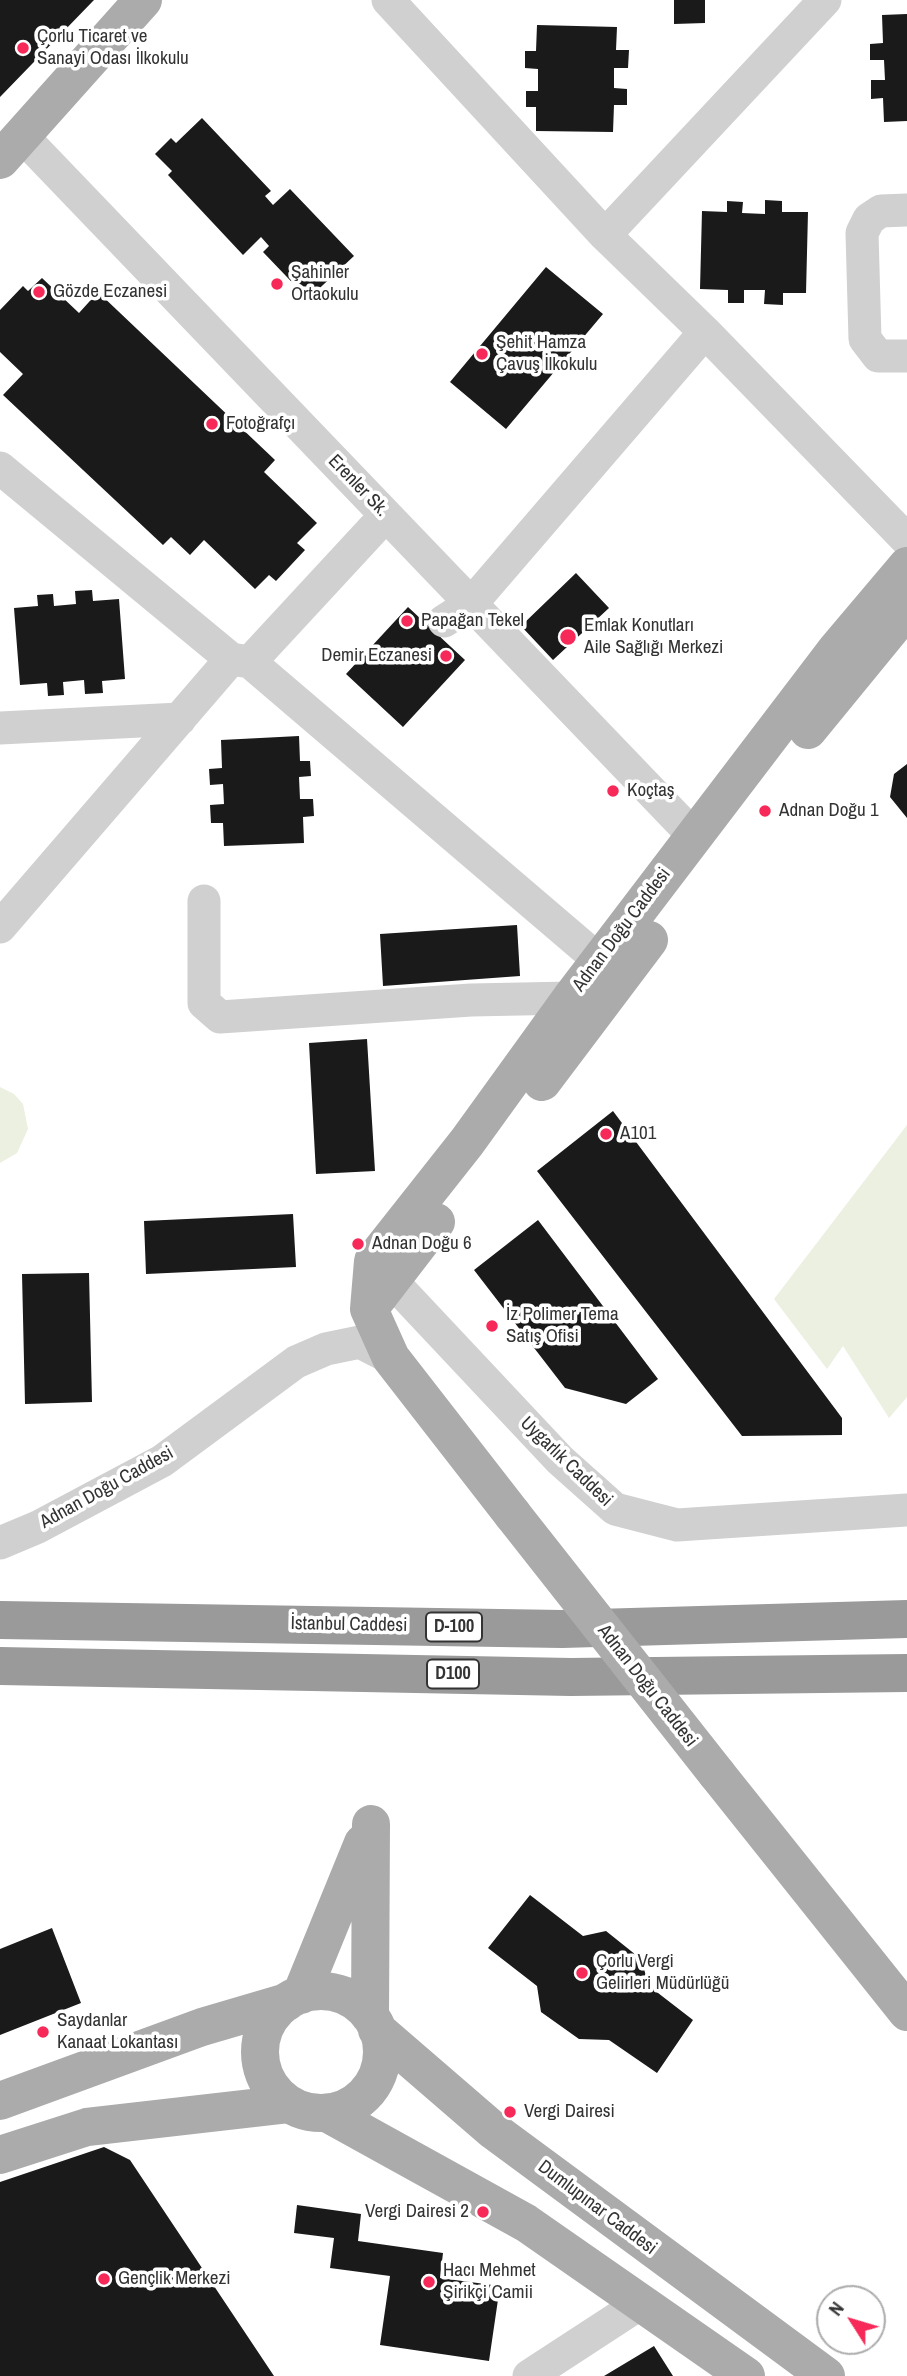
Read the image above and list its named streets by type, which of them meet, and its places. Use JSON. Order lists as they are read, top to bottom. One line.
{"streets":{"highway":["İstanbul Caddesi","D-100","D100"],"main road":["Adnan Doğu Caddesi","Dumlupınar Caddesi"],"street":["Erenler Sk.","Uygarlık Caddesi"]},"crossings":[["Erenler Sk.","Adnan Doğu Caddesi"],["Adnan Doğu Caddesi","Uygarlık Caddesi"]],"places":["Çorlu Ticaret ve Sanayi Odası İlkokulu","Şahinler Ortaokulu","Gözde Eczanesi","Şehit Hamza Çavuş İlkokulu","Fotoğrafçı","Papağan Tekel","Emlak Konutları Aile Sağlığı Merkezi","Demir Eczanesi","Koçtaş","Adnan Doğu 1","A101","Adnan Doğu 6","İz Polimer Tema Satış Ofisi","Çorlu Vergi Gelirleri Müdürlüğü","Saydanlar Kanaat Lokantası","Vergi Dairesi","Vergi Dairesi 2","Gençlik Merkezi","Hacı Mehmet Şirikçi Camii"],"north":"top left"}
